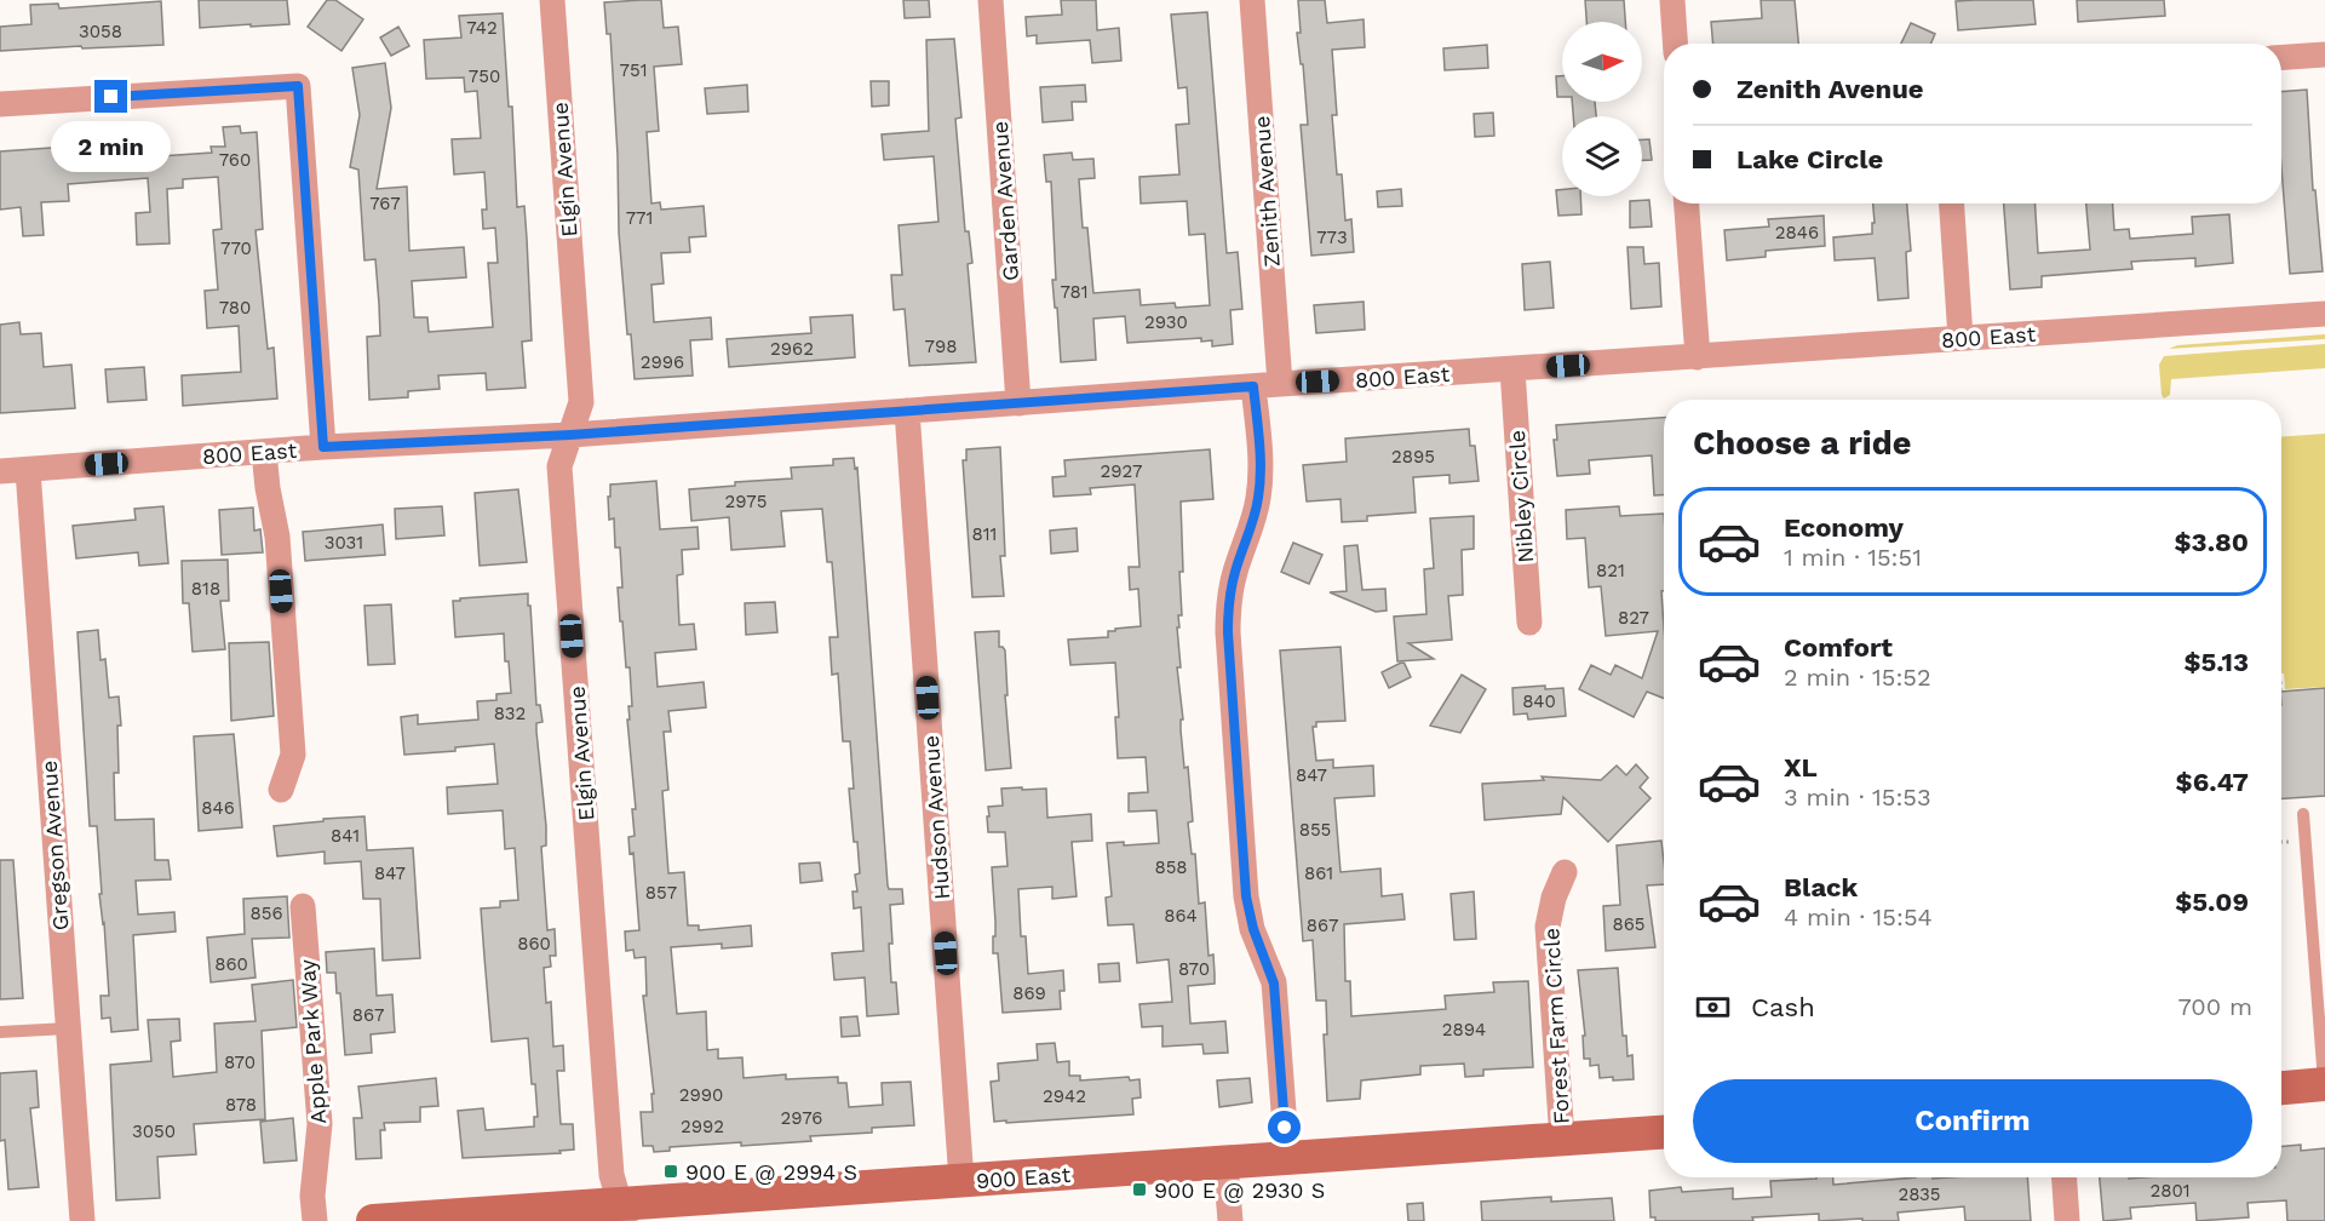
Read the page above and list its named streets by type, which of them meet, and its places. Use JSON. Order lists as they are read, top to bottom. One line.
{"streets":{"street":["Elgin Avenue","Zenith Avenue","Garden Avenue","800 East","Nibley Circle","Hudson Avenue","Gregson Avenue","Forest Farm Circle","Apple Park Way","900 East"]},"crossings":[["Elgin Avenue","800 East"],["Elgin Avenue","900 East"],["Zenith Avenue","800 East"],["Garden Avenue","800 East"],["800 East","Nibley Circle"],["800 East","Hudson Avenue"],["800 East","Gregson Avenue"],["Hudson Avenue","900 East"],["Forest Farm Circle","900 East"]],"places":{"transit":["900 E @ 2994 S","900 E @ 2930 S"]},"house_numbers":["742","3058","751","750","760","767","771","2846","773","770","781","780","2930","798","2962","2996","2895","2927","2975","811","3031","821","818","827","840","832","847","846","855","841","858","847","861","857","856","864","865","867","860","860","870","869","867","2894","870","2990","2942","878","2976","2992","3050","2801","2835"],"north":"right","page":{"banner":["Zenith Avenue","Lake Circle"],"bubble":"2 min","heading":"Choose a ride","list":[{"name":"Economy","note":"1 min · 15:51","value":"$3.80"},{"name":"Comfort","note":"2 min · 15:52","value":"$5.13"},{"name":"XL","note":"3 min · 15:53","value":"$6.47"},{"name":"Black","note":"4 min · 15:54","value":"$5.09"}],"pay":["Cash","700 m"],"buttons":"Confirm"}}
